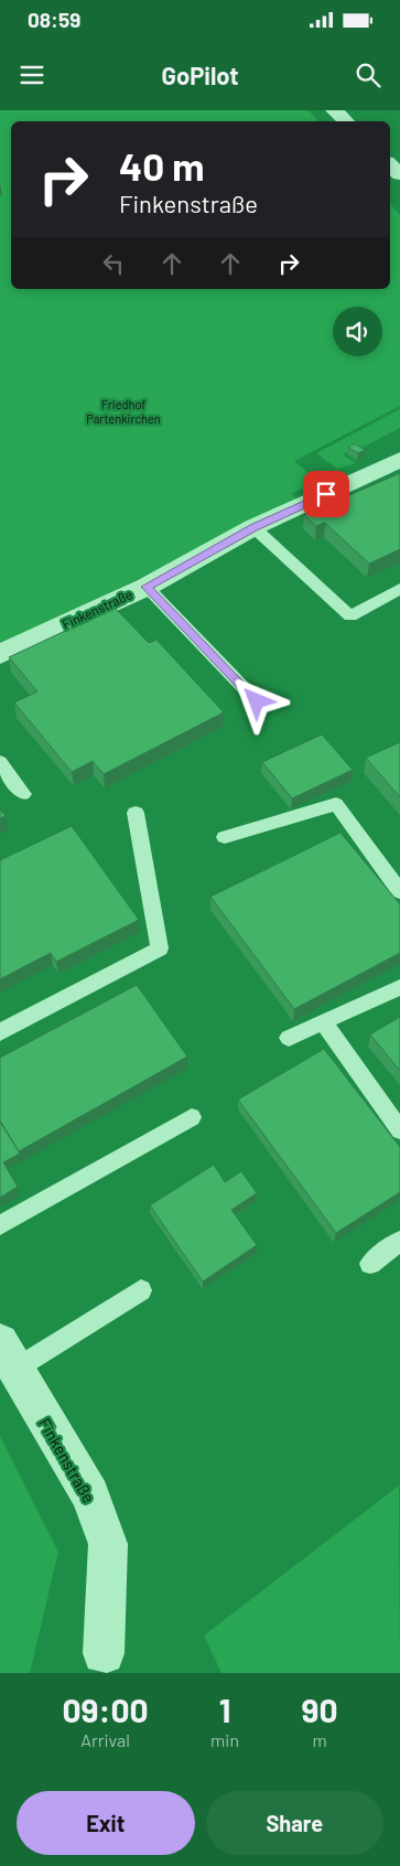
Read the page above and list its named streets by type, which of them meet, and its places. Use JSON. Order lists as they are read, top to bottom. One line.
{"streets":{"street":["Finkenstraße"]},"parks":["Friedhof Partenkirchen"],"page":{"status":"08:59","header":"GoPilot","turn":["40 m","Finkenstraße"],"eta":["09:00","Arrival","1","min","90","m"],"buttons":["Exit","Share"]}}
